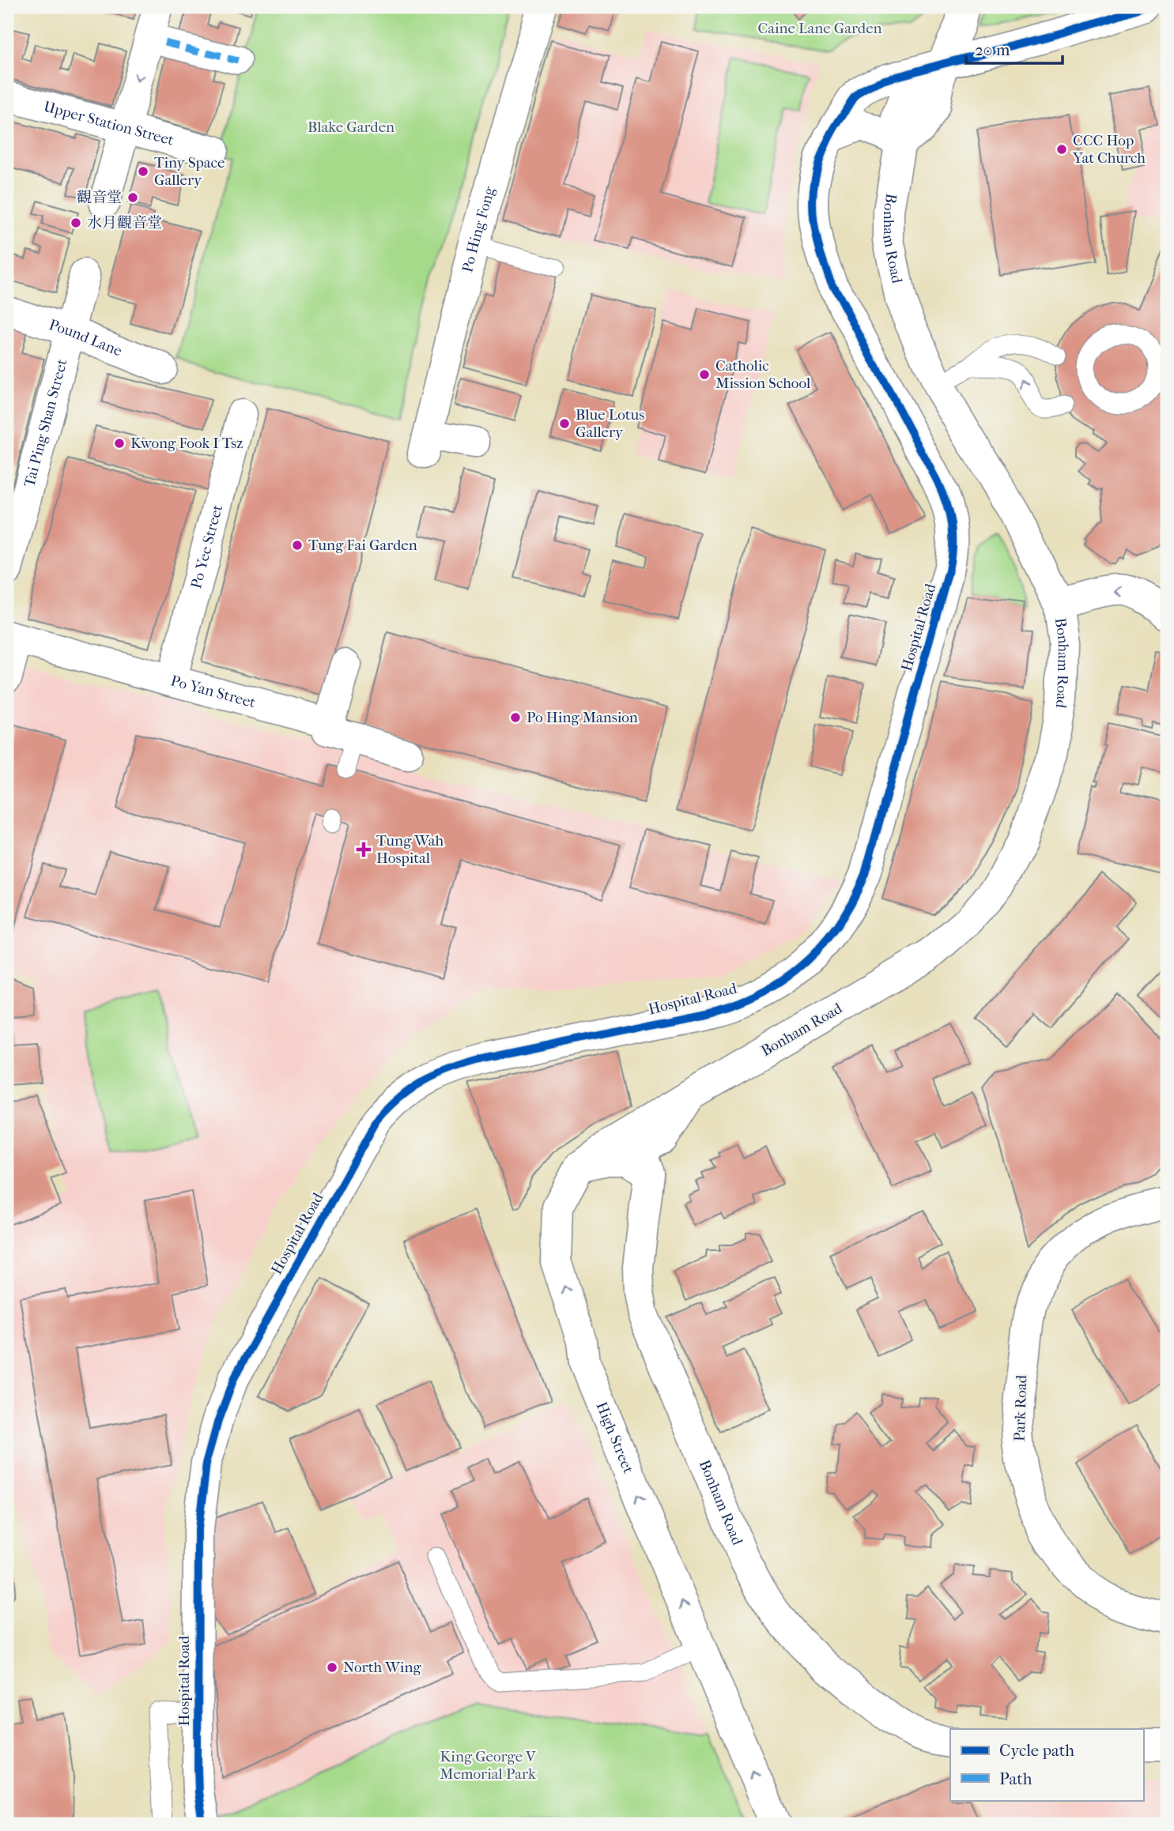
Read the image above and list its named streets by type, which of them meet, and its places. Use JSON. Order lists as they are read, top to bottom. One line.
{"streets":{"street":["Upper Station Street","Po Hing Fong","Bonham Road","Pound Lane","Tai Ping Shan Street","Po Yee Street","Hospital Road","Po Yan Street","Park Road","High Street"]},"crossings":[["Bonham Road","High Street"],["Pound Lane","Tai Ping Shan Street"],["Po Yee Street","Po Yan Street"]],"one_way":["High Street"],"parks":["Caine Lane Garden","Blake Garden","King George V Memorial Park"],"places":{"other":["CCC Hop Yat Church","Tiny Space Gallery","觀音堂","水月觀音堂","Catholic Mission School","Blue Lotus Gallery","Kwong Fook I Tsz","Tung Fai Garden","Po Hing Mansion","North Wing"],"health":["Tung Wah Hospital"]},"legend":["Cycle path","Path"],"scale_bar":"20 m"}
